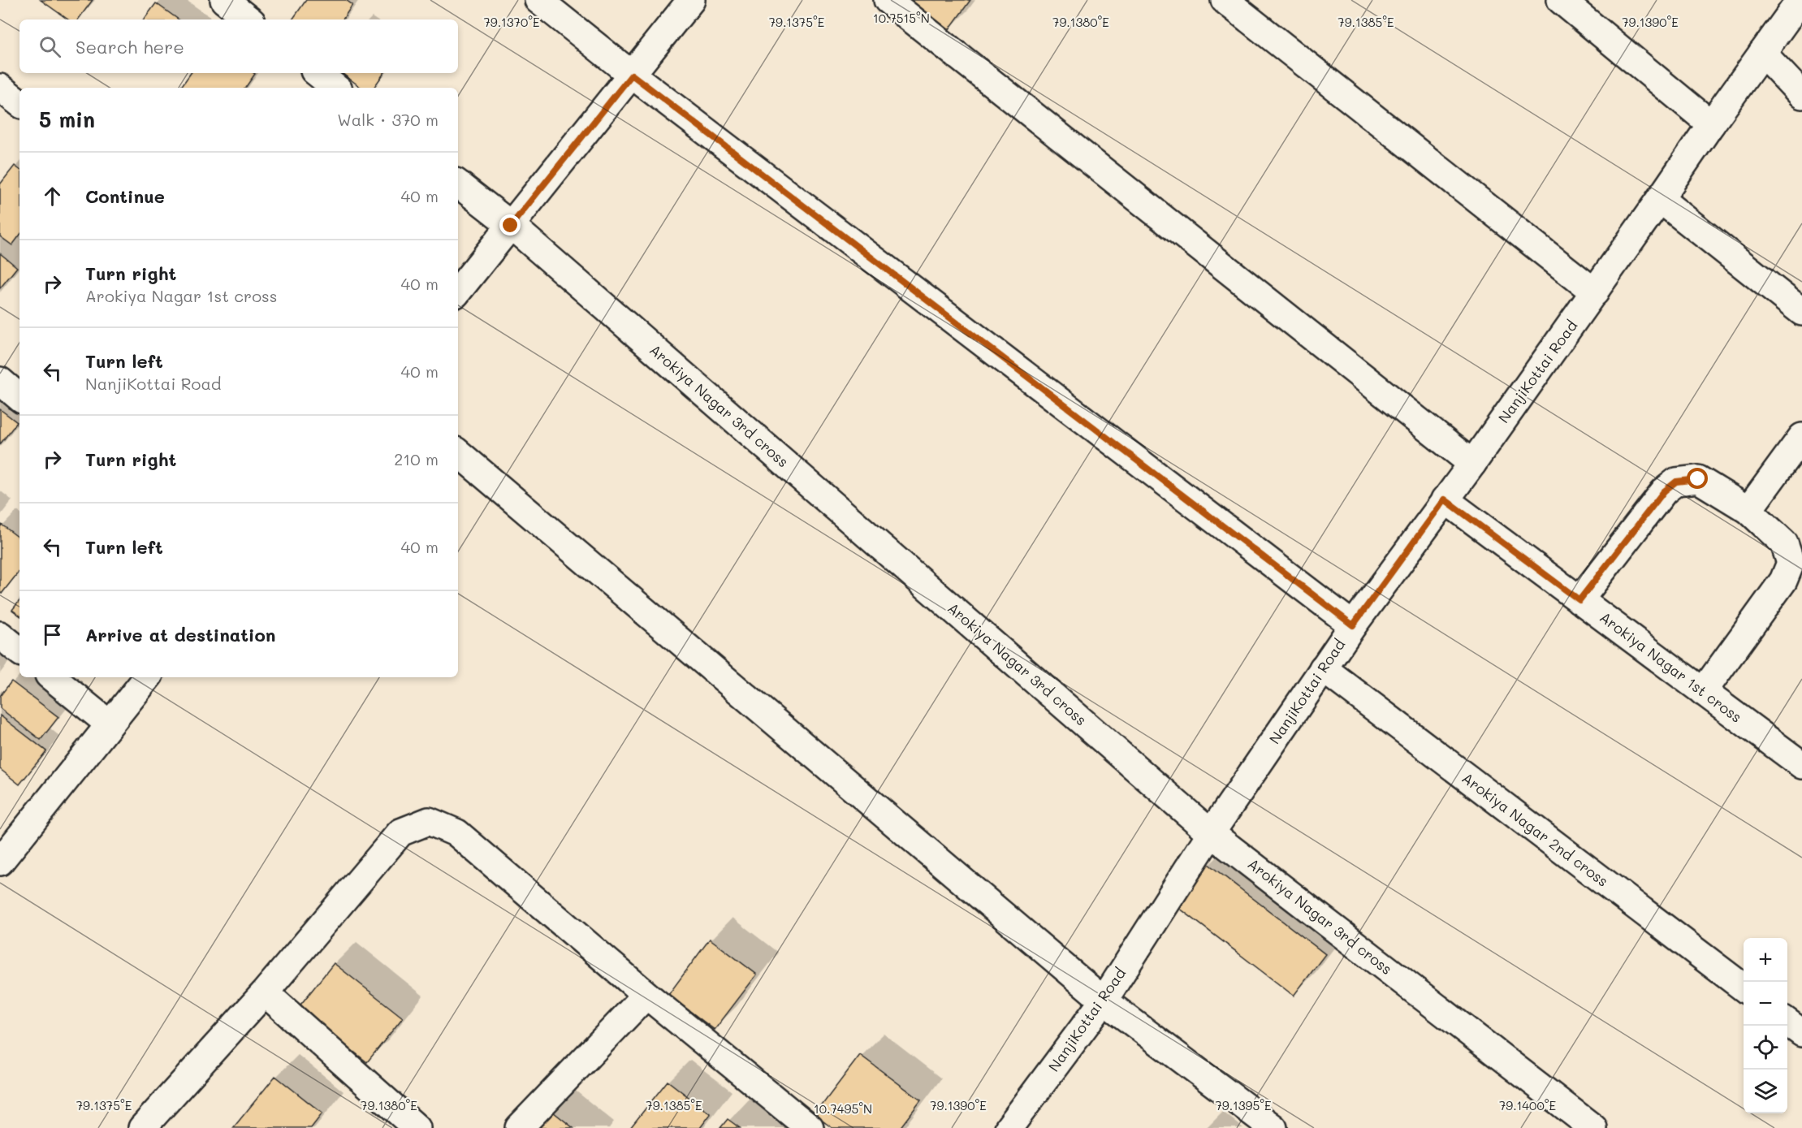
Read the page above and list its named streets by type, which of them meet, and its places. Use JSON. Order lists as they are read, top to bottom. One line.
{"streets":{"street":["NanjiKottai Road","Arokiya Nagar 3rd cross","Arokiya Nagar 1st cross","Arokiya Nagar 2nd cross"]},"crossings":[["NanjiKottai Road","Arokiya Nagar 3rd cross"],["NanjiKottai Road","Arokiya Nagar 1st cross"],["NanjiKottai Road","Arokiya Nagar 2nd cross"]],"page":{"search":"Search here","heading":["5 min","Walk · 370 m"],"list":[["Continue","40 m"],["Turn right","Arokiya Nagar 1st cross","40 m"],["Turn left","NanjiKottai Road","40 m"],["Turn right","210 m"],["Turn left","40 m"],"Arrive at destination"],"map_buttons":["+","−"]},"coordinates":["10.7515°N","79.1370°E","79.1375°E","79.1380°E","79.1385°E","79.1390°E","79.1395°E","79.1400°E","10.7495°N"]}
